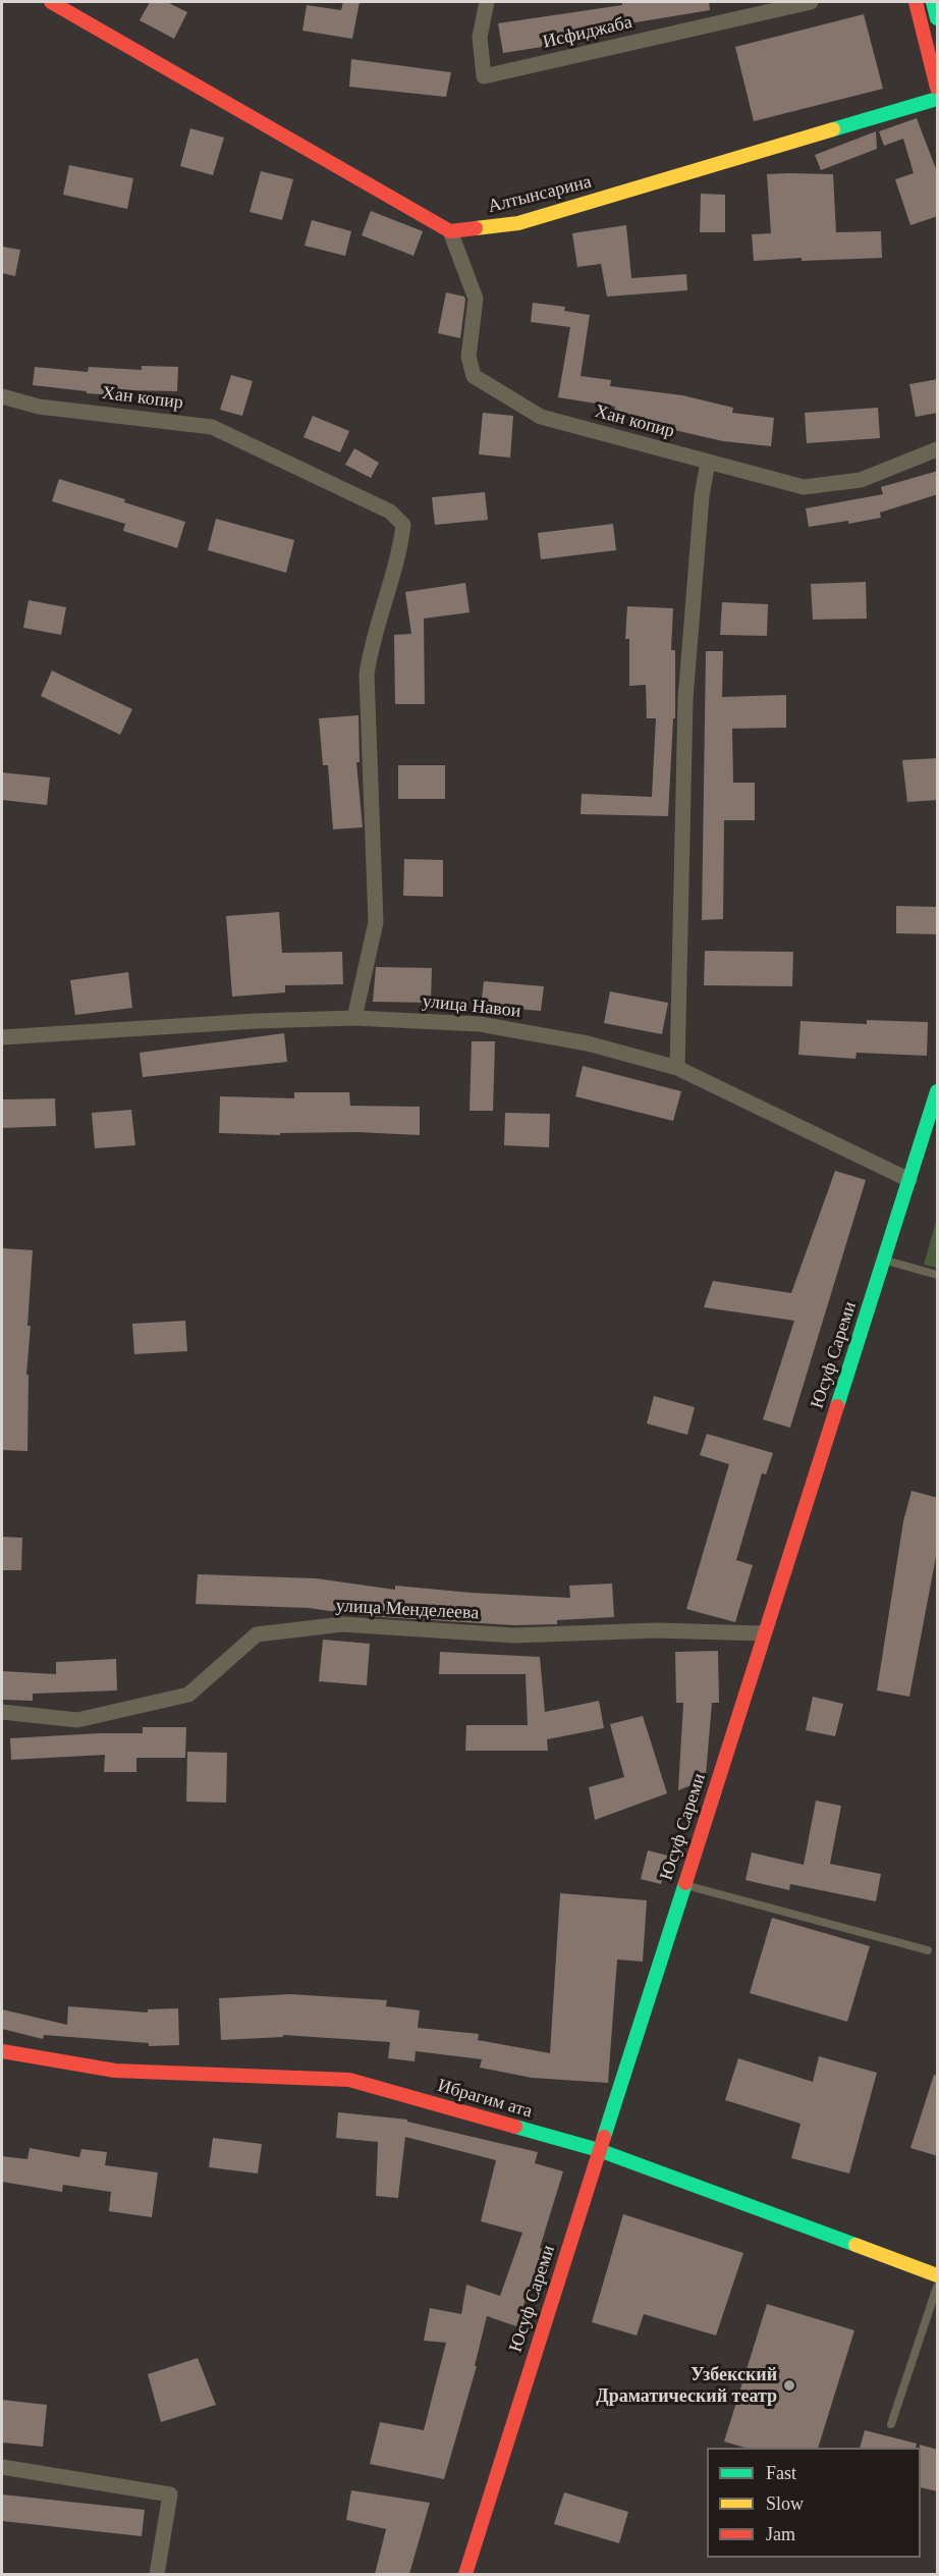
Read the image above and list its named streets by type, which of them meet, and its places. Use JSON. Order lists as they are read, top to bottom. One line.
{"streets":{"street":["Исфиджаба","Алтынсарина","Хан копир","улица Навои","Юсуф Сареми","улица Менделеева","Ибрагим ата"]},"crossings":[["Алтынсарина","Хан копир"],["Хан копир","улица Навои"],["улица Навои","Юсуф Сареми"],["Юсуф Сареми","улица Менделеева"],["Юсуф Сареми","Ибрагим ата"]],"places":["Узбекский Драматический театр"],"legend":["Fast","Slow","Jam"]}
